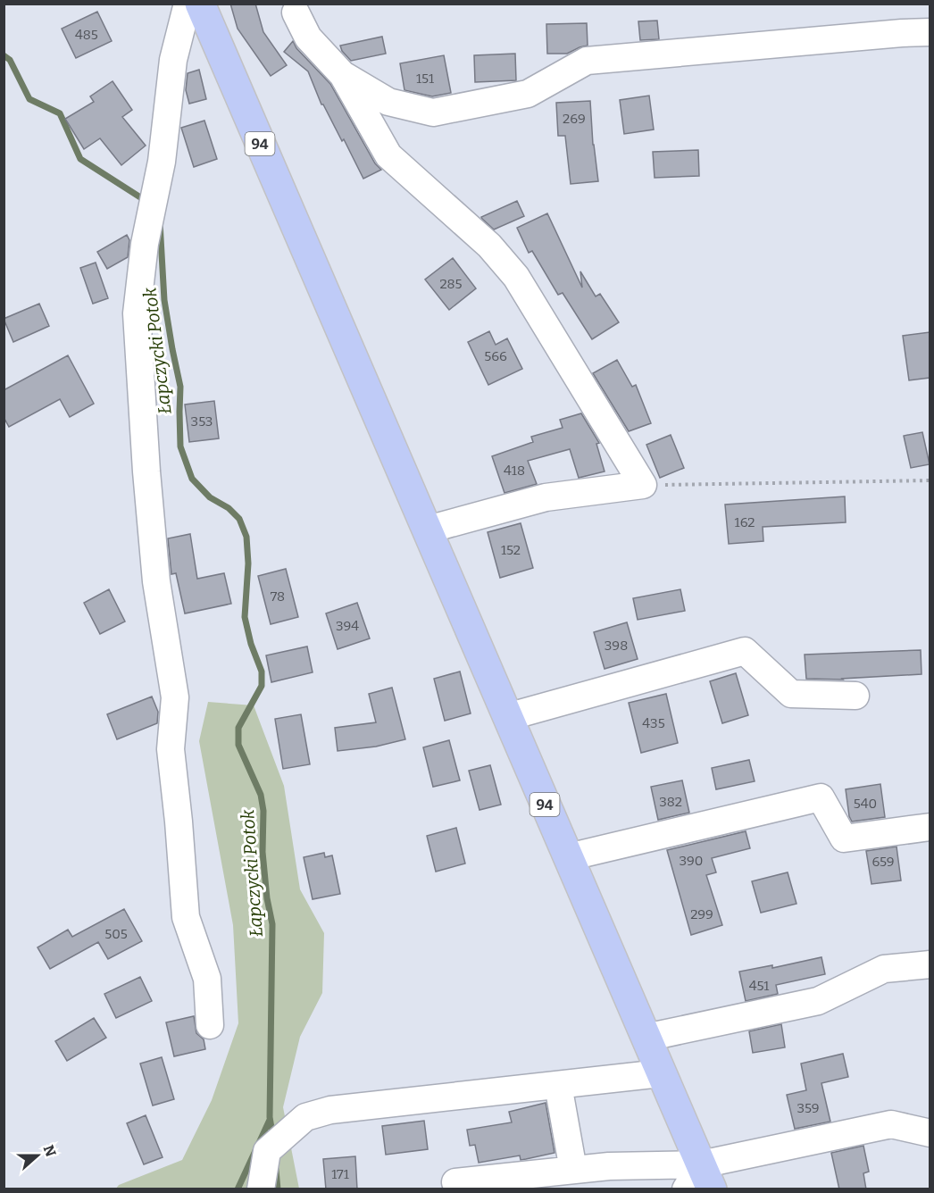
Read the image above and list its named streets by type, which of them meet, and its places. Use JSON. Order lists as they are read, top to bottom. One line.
{"streets":{"main road":["94"]},"water":["Łapczycki Potok"],"house_numbers":["485","151","269","285","566","353","418","162","152","78","394","398","435","382","540","390","659","299","505","451","359","171"],"north":"right"}
